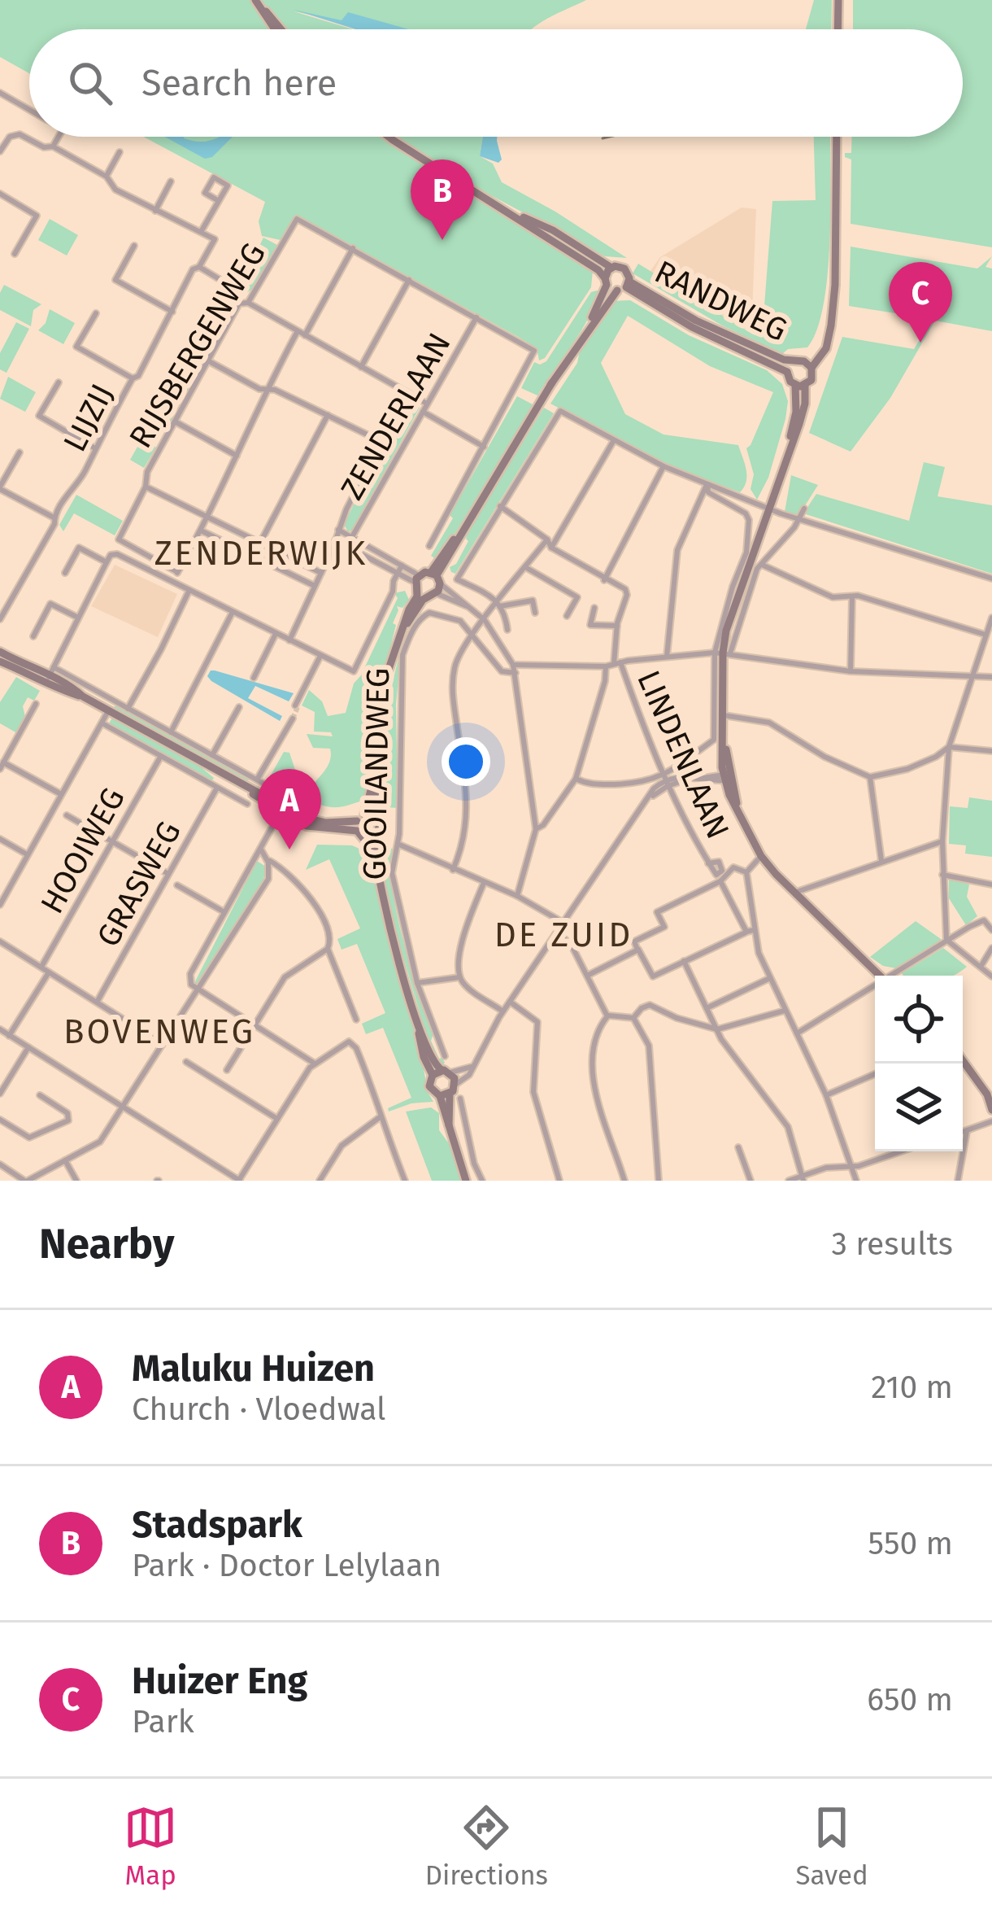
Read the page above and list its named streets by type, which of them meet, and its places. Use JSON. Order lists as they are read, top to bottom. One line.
{"streets":{"main road":["RANDWEG","GOOILANDWEG"],"street":["RIJSBERGENWEG","ZENDERLAAN","LIJZIJ","LINDENLAAN","HOOIWEG","GRASWEG"]},"districts":["ZENDERWIJK","DE ZUID","BOVENWEG"],"page":{"search":"Search here","pins":["B","C","A"],"heading":["Nearby","3 results"],"list":[{"mark":"A","name":"Maluku Huizen","note":"Church · Vloedwal","value":"210 m"},{"mark":"B","name":"Stadspark","note":"Park · Doctor Lelylaan","value":"550 m"},{"mark":"C","name":"Huizer Eng","note":"Park","value":"650 m"}],"nav":["Map","Directions","Saved"]}}
